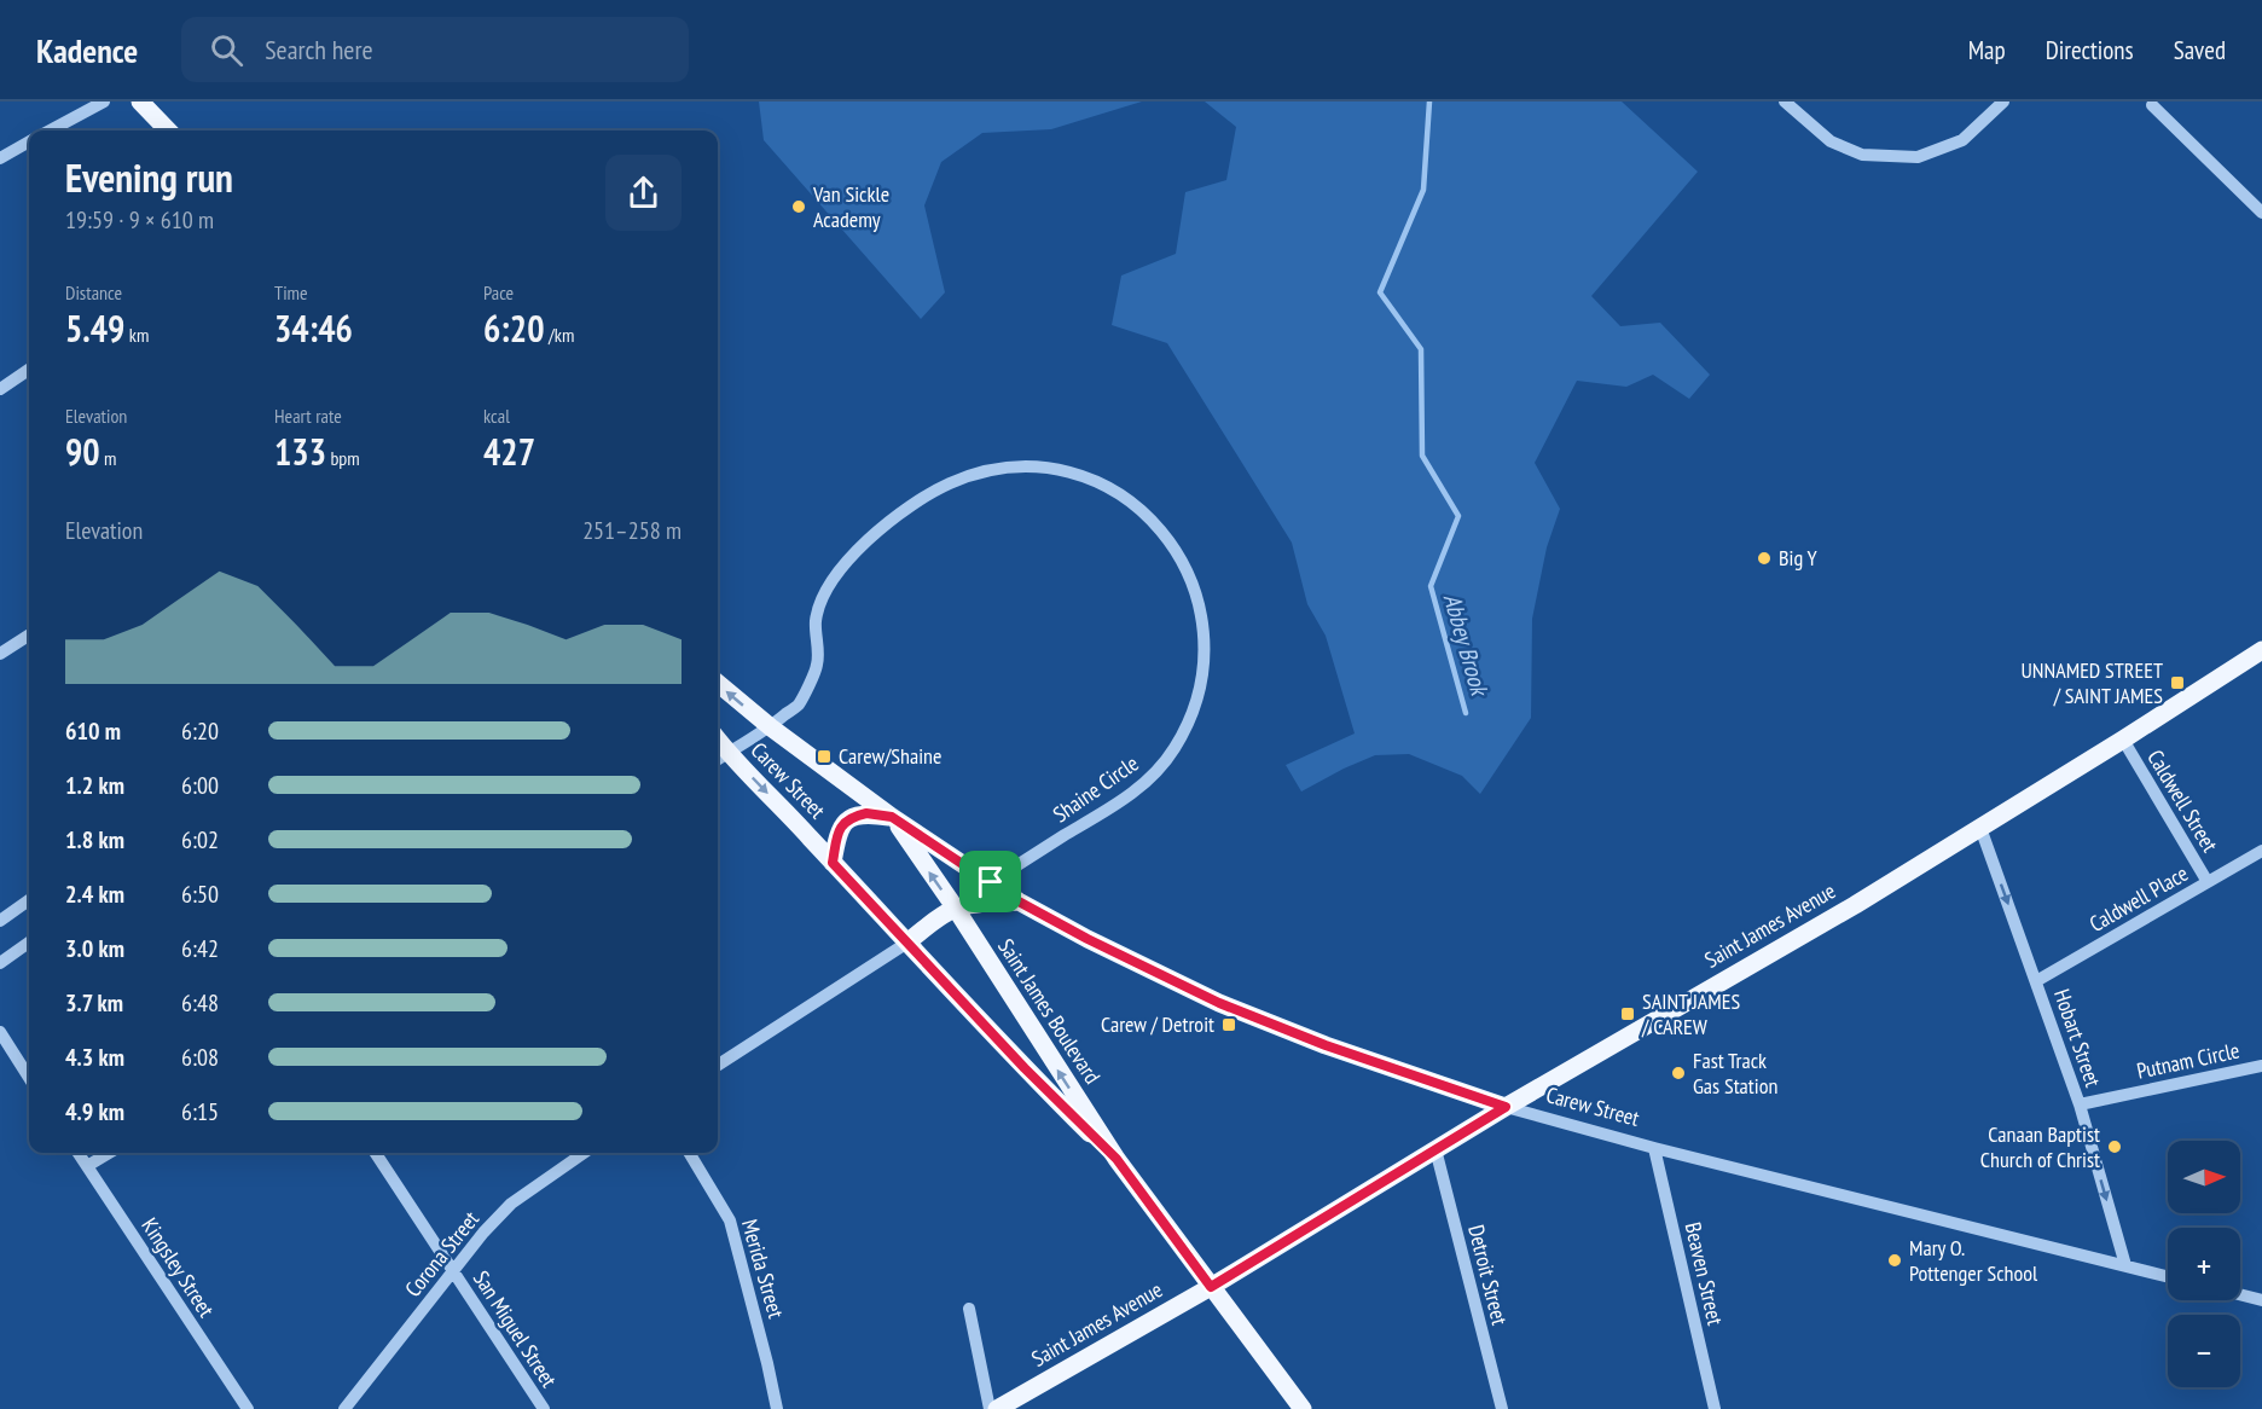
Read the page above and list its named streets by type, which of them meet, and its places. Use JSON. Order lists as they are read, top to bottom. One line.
{"streets":{"main road":["Carew Street","Saint James Avenue","Saint James Boulevard"],"street":["Shaine Circle","Caldwell Street","Caldwell Place","Hobart Street","Putnam Circle","Corona Street","Kingsley Street","Merida Street","Beaven Street","Detroit Street","San Miguel Street"]},"crossings":[["Carew Street","Shaine Circle"],["Carew Street","Saint James Avenue"],["Carew Street","Saint James Boulevard"],["Carew Street","Hobart Street"],["Carew Street","Beaven Street"],["Caldwell Street","Caldwell Place"],["Caldwell Street","Saint James Avenue"],["Caldwell Place","Hobart Street"],["Saint James Avenue","Saint James Boulevard"],["Saint James Avenue","Hobart Street"],["Saint James Avenue","Detroit Street"],["Hobart Street","Putnam Circle"],["Corona Street","San Miguel Street"]],"one_way":["Hobart Street"],"water":["Abbey Brook"],"places":{"other":["Van Sickle Academy","Big Y","Fast Track Gas Station","Canaan Baptist Church of Christ","Mary O. Pottenger School"],"transit":["UNNAMED STREET / SAINT JAMES","Carew/Shaine","SAINT JAMES / CAREW","Carew / Detroit"]},"north":"right","page":{"header":"Kadence","search":"Search here","nav":["Map","Directions","Saved"],"heading":["Evening run","19:59 · 9 × 610 m"],"stats":[["Distance","5.49 km"],["Time","34:46"],["Pace","6:20 /km"],["Elevation","90 m"],["Heart rate","133 bpm"],["kcal","427"]],"chart":["Elevation","251–258 m"],"list":[{"name":"610 m","note":"6:20"},{"name":"1.2 km","note":"6:00"},{"name":"1.8 km","note":"6:02"},{"name":"2.4 km","note":"6:50"},{"name":"3.0 km","note":"6:42"},{"name":"3.7 km","note":"6:48"},{"name":"4.3 km","note":"6:08"},{"name":"4.9 km","note":"6:15"}],"map_buttons":["+","−"]}}
